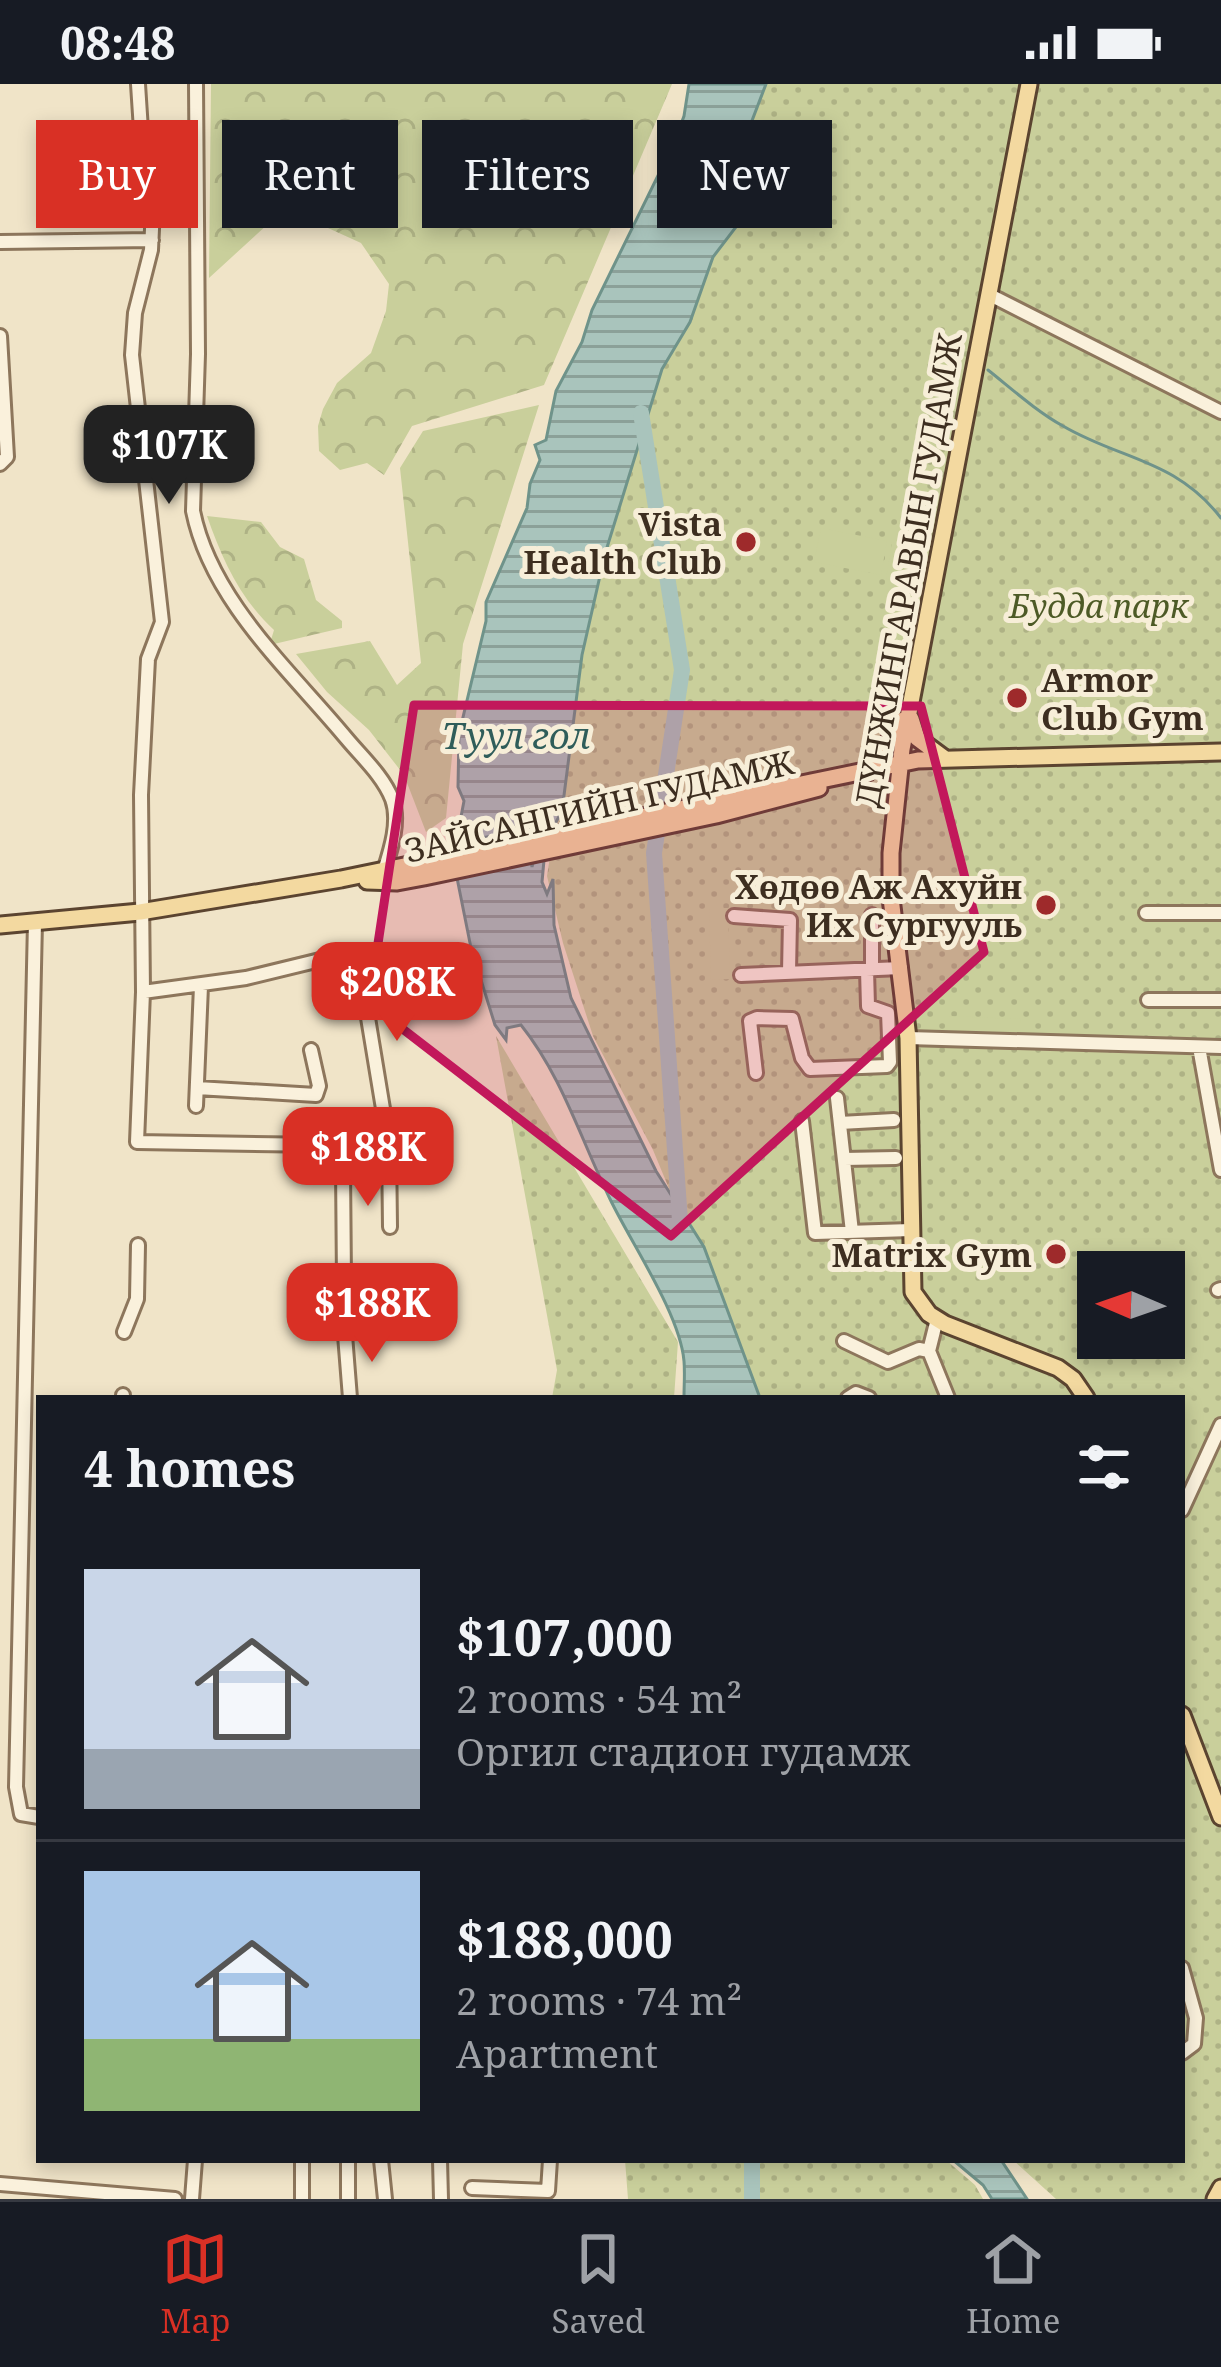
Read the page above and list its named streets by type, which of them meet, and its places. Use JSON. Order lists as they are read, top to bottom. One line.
{"streets":{"main road":["ДҮНЖИНГАРАВЫН ГУДАМЖ","ЗАЙСАНГИЙН ГУДАМЖ"]},"crossings":[["ДҮНЖИНГАРАВЫН ГУДАМЖ","ЗАЙСАНГИЙН ГУДАМЖ"]],"water":["Туул гол"],"parks":["Будда парк"],"places":["Vista Health Club","Armor Club Gym","Хөдөө Аж Ахуйн Их Сургууль","Matrix Gym"],"north":"left","page":{"status":"08:48","chip":["Buy","Rent","Filters","New"],"price":["$107K","$208K","$188K","$188K"],"heading":"4 homes","list":[{"name":"$107,000","note":"2 rooms · 54 m² · Оргил стадион гудамж"},{"name":"$188,000","note":"2 rooms · 74 m² · Apartment"}],"tabs":["Map","Saved","Home"]}}
